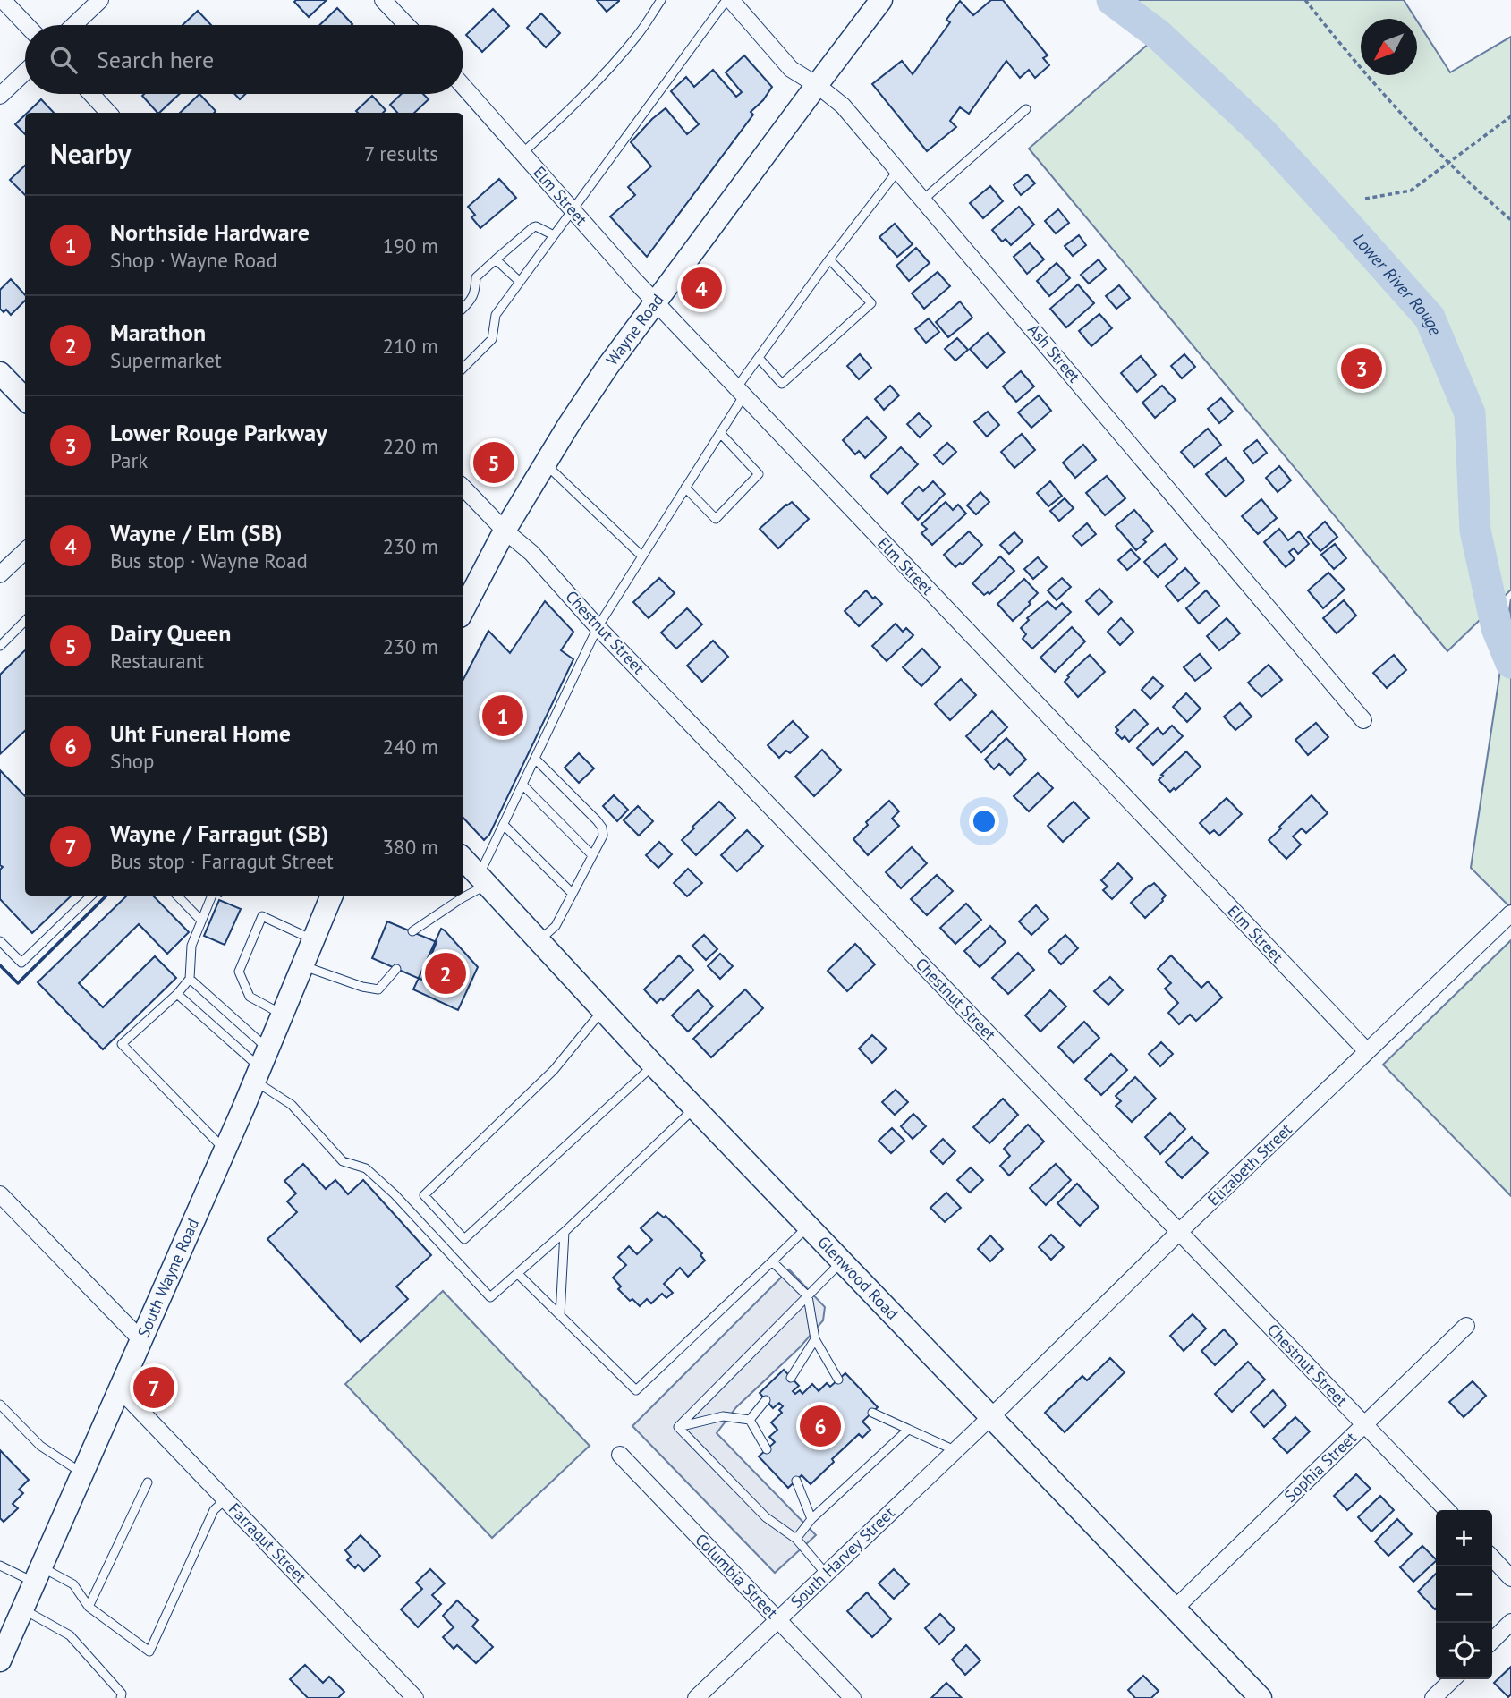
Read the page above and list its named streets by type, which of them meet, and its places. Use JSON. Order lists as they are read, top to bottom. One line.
{"streets":{"main road":["Wayne Road","South Wayne Road","Glenwood Road"],"street":["Elm Street","Ash Street","Chestnut Street","Elizabeth Street","Sophia Street","Farragut Street","South Harvey Street","Columbia Street"]},"crossings":[["Elm Street","Wayne Road"],["Elm Street","Elizabeth Street"],["Wayne Road","Ash Street"],["Wayne Road","Chestnut Street"],["Chestnut Street","Elizabeth Street"],["Chestnut Street","Sophia Street"],["Elizabeth Street","Glenwood Road"],["Elizabeth Street","South Harvey Street"],["South Wayne Road","Farragut Street"],["Glenwood Road","Sophia Street"],["Glenwood Road","South Harvey Street"],["South Harvey Street","Columbia Street"]],"water":["Lower River Rouge"],"north":"bottom left","page":{"search":"Search here","heading":["Nearby","7 results"],"list":[{"mark":"1","name":"Northside Hardware","note":"Shop · Wayne Road","value":"190 m"},{"mark":"2","name":"Marathon","note":"Supermarket","value":"210 m"},{"mark":"3","name":"Lower Rouge Parkway","note":"Park","value":"220 m"},{"mark":"4","name":"Wayne / Elm (SB)","note":"Bus stop · Wayne Road","value":"230 m"},{"mark":"5","name":"Dairy Queen","note":"Restaurant","value":"230 m"},{"mark":"6","name":"Uht Funeral Home","note":"Shop","value":"240 m"},{"mark":"7","name":"Wayne / Farragut (SB)","note":"Bus stop · Farragut Street","value":"380 m"}],"pins":["4","3","5","1","2","7","6"],"map_buttons":["+","−"]}}
